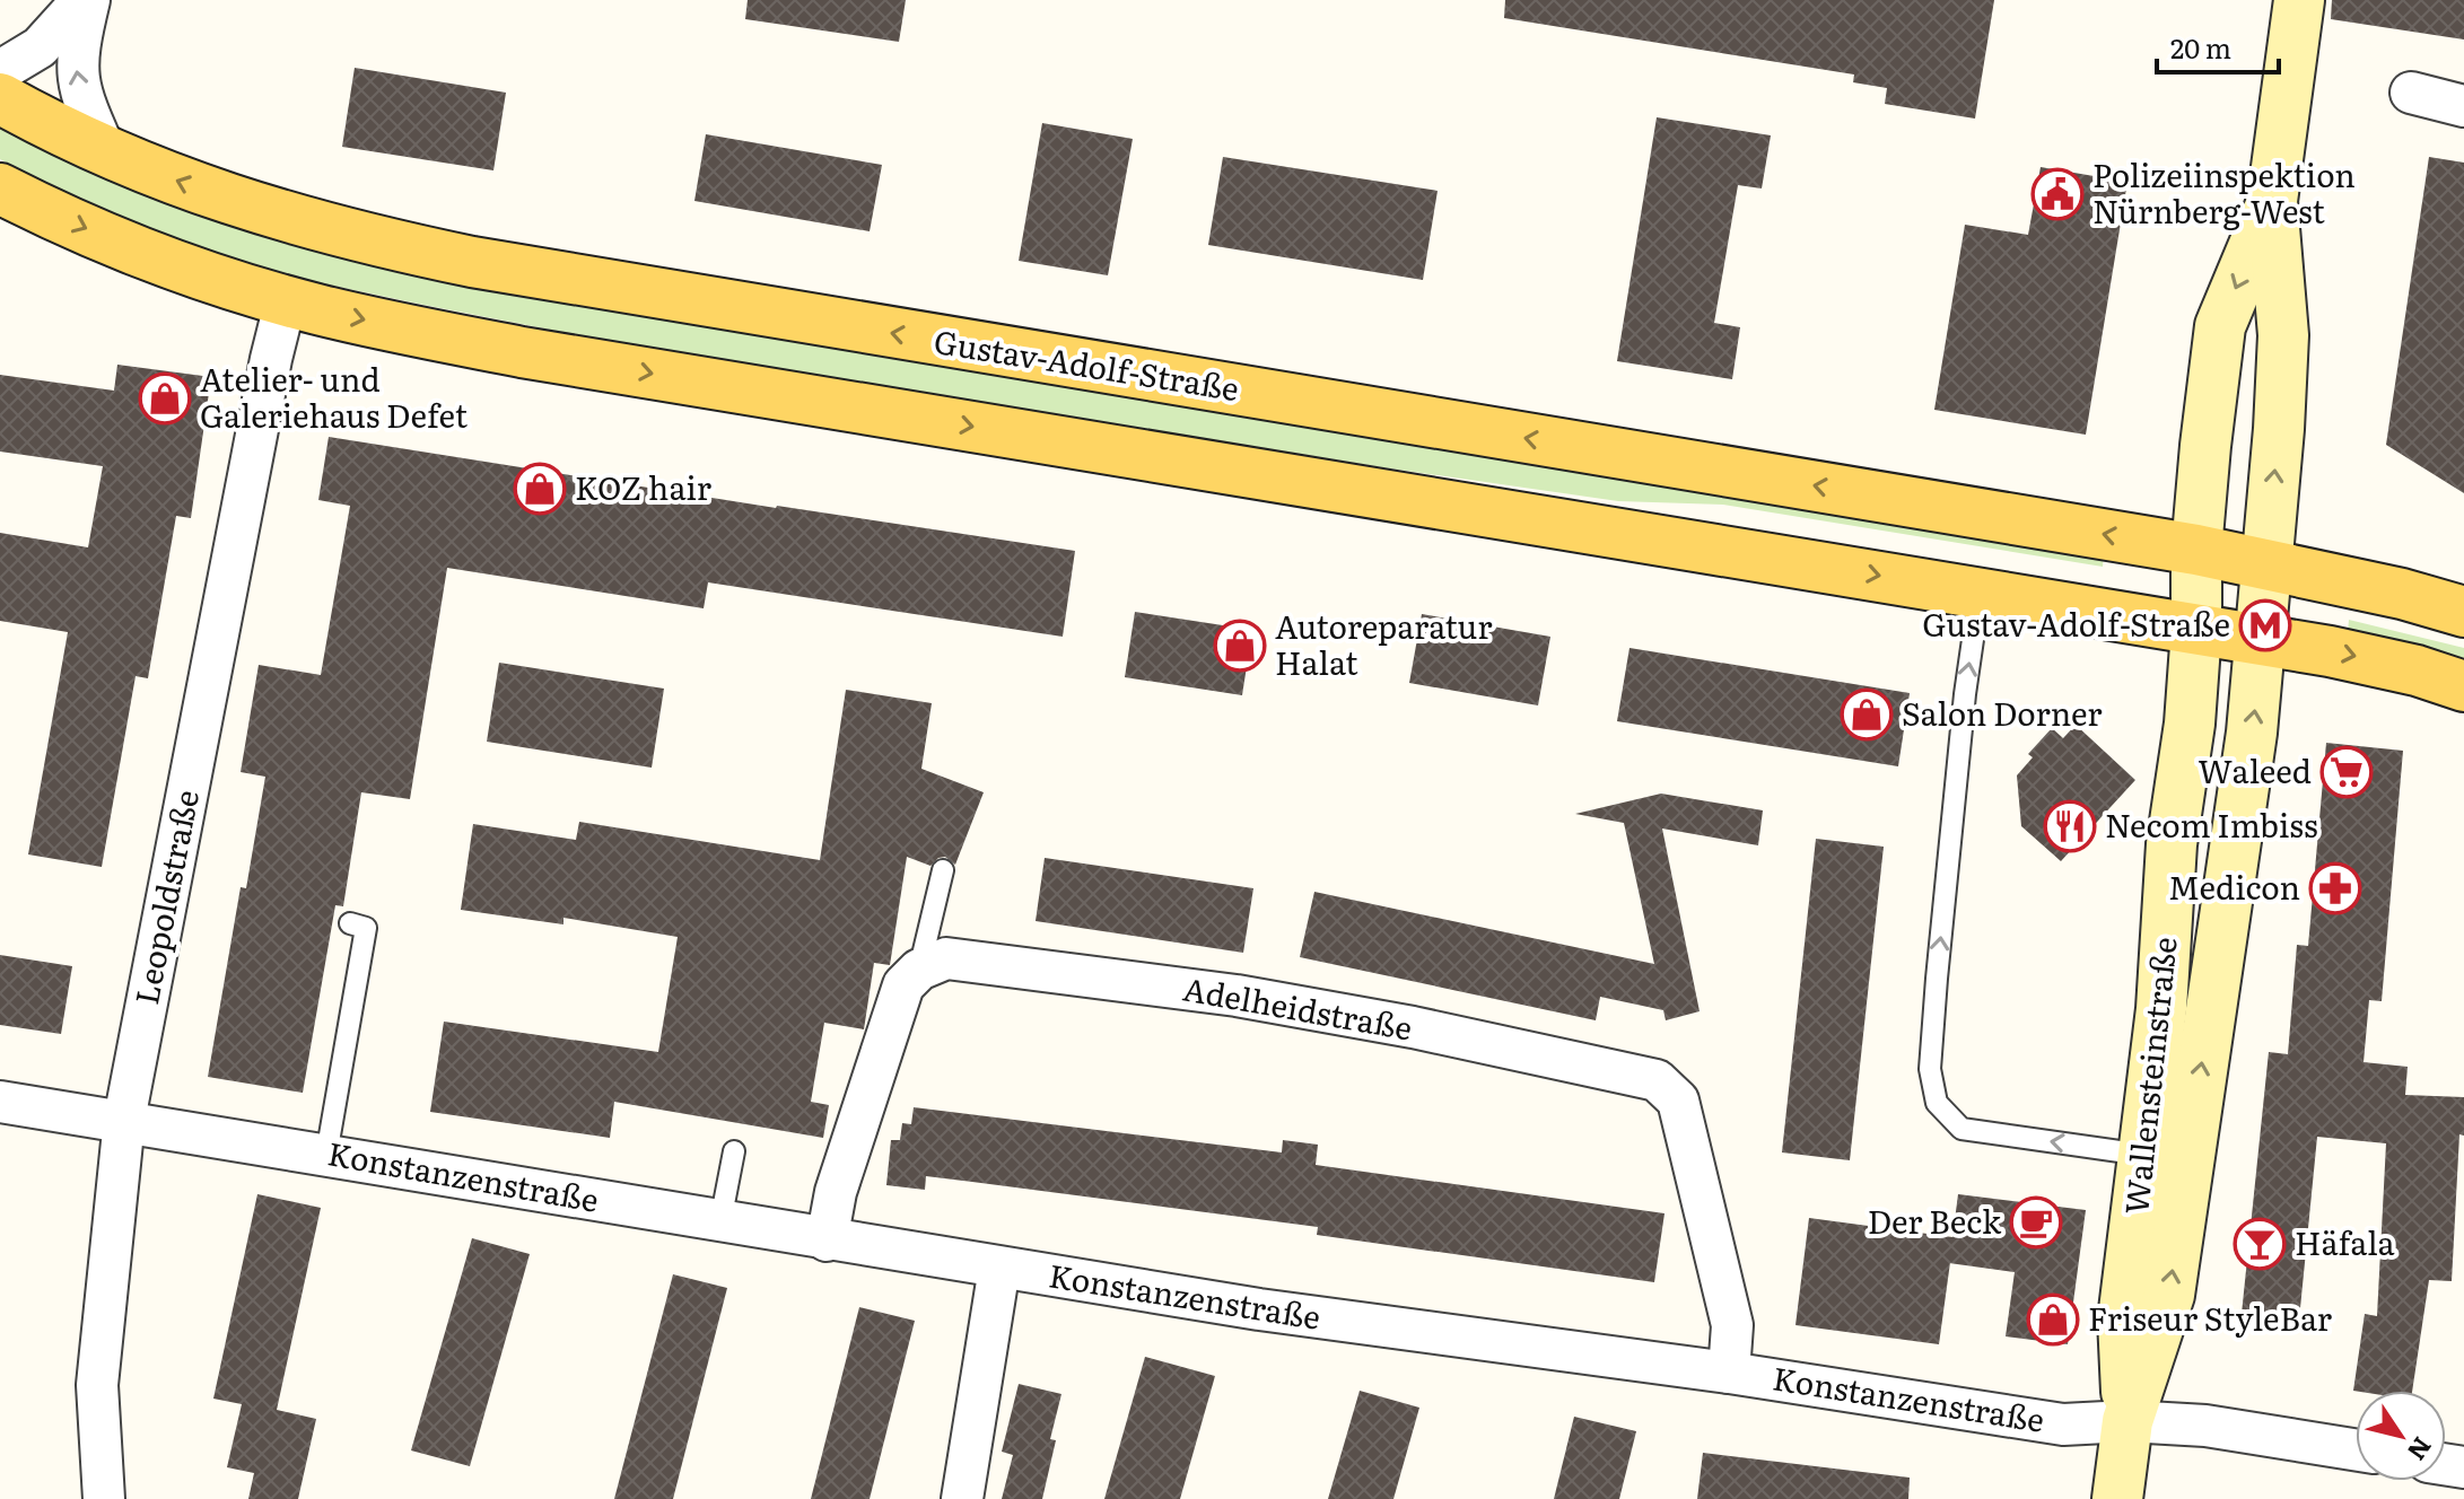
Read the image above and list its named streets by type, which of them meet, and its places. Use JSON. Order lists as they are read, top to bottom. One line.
{"streets":{"main road":["Gustav-Adolf-Straße"],"street":["Leopoldstraße","Adelheidstraße","Wallensteinstraße","Konstanzenstraße"]},"crossings":[["Gustav-Adolf-Straße","Wallensteinstraße"],["Leopoldstraße","Konstanzenstraße"],["Adelheidstraße","Konstanzenstraße"],["Wallensteinstraße","Konstanzenstraße"]],"places":{"public building":["Polizeiinspektion Nürnberg-West"],"shop":["Atelier- und Galeriehaus Defet","KOZ hair","Autoreparatur Halat","Salon Dorner","Friseur StyleBar"],"metro station":["Gustav-Adolf-Straße"],"supermarket":["Waleed"],"restaurant":["Necom Imbiss"],"pharmacy":["Medicon"],"cafe":["Der Beck"],"bar":["Häfala"]},"scale_bar":"20 m","north":"bottom right"}
